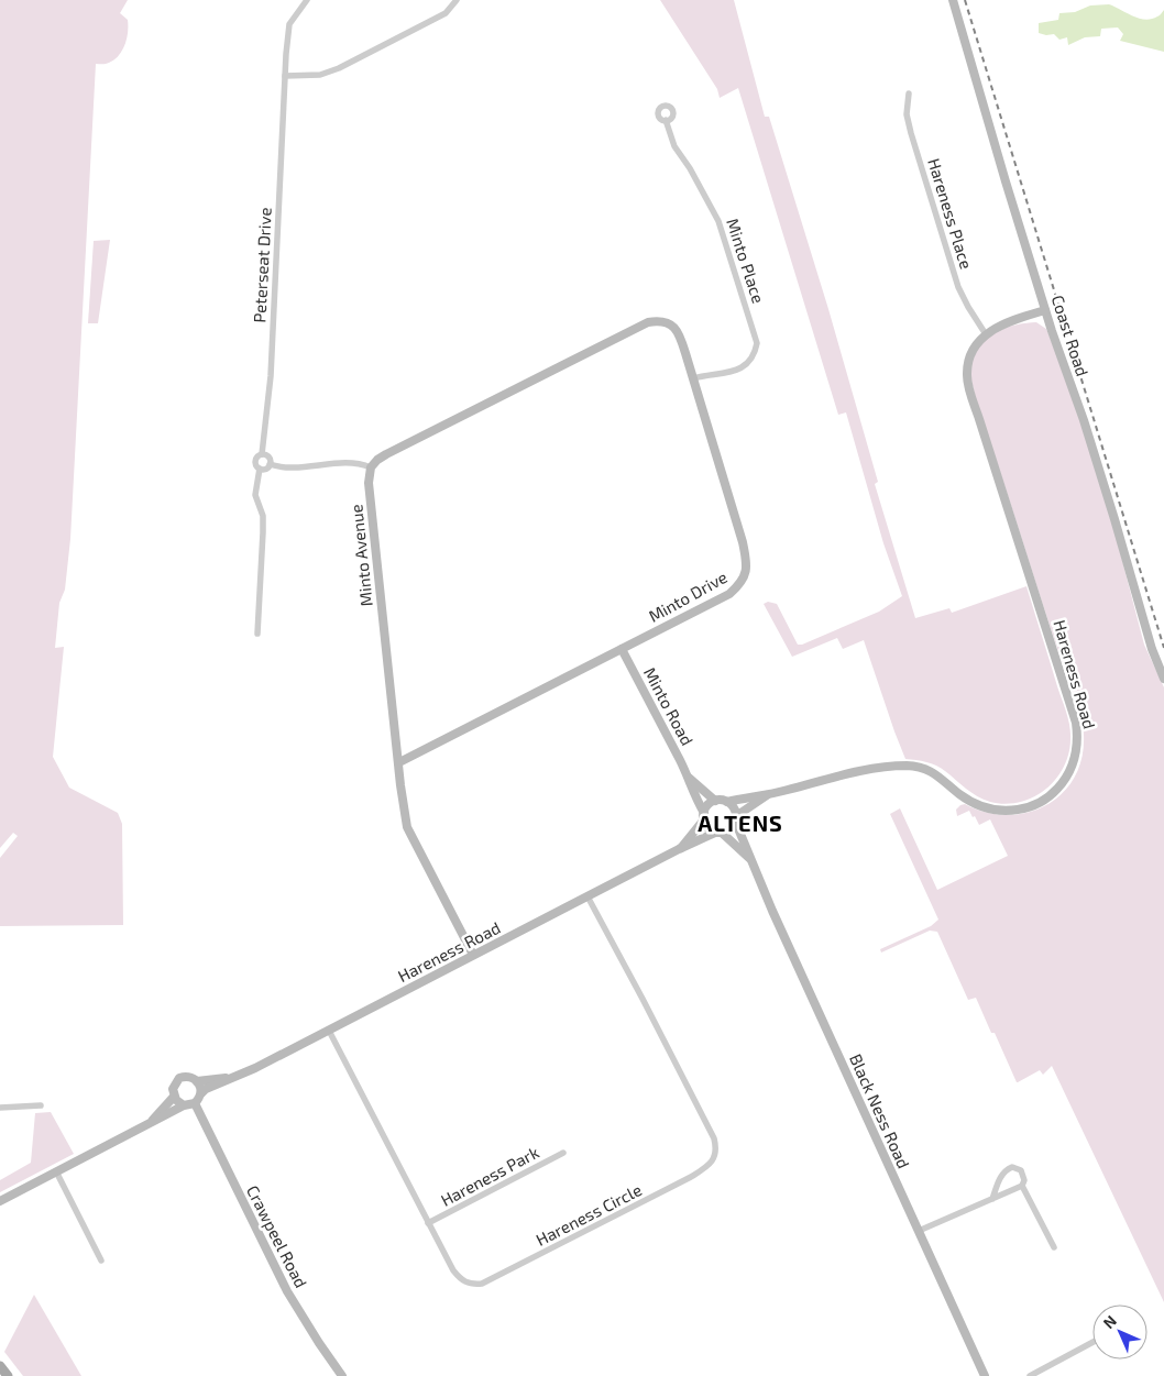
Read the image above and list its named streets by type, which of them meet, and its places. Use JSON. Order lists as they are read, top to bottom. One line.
{"streets":{"street":["Hareness Place","Minto Place","Peterseat Drive","Coast Road","Minto Avenue","Minto Drive","Hareness Road","Minto Road","Black Ness Road","Hareness Park","Hareness Circle","Crawpeel Road"]},"crossings":[["Hareness Place","Hareness Road"],["Minto Place","Minto Drive"],["Coast Road","Hareness Road"],["Minto Avenue","Minto Drive"],["Minto Avenue","Hareness Road"],["Minto Drive","Minto Road"],["Hareness Road","Minto Road"],["Hareness Road","Black Ness Road"],["Hareness Road","Hareness Circle"],["Hareness Road","Crawpeel Road"],["Minto Road","Black Ness Road"],["Hareness Park","Hareness Circle"]],"districts":["ALTENS"],"north":"top left"}
